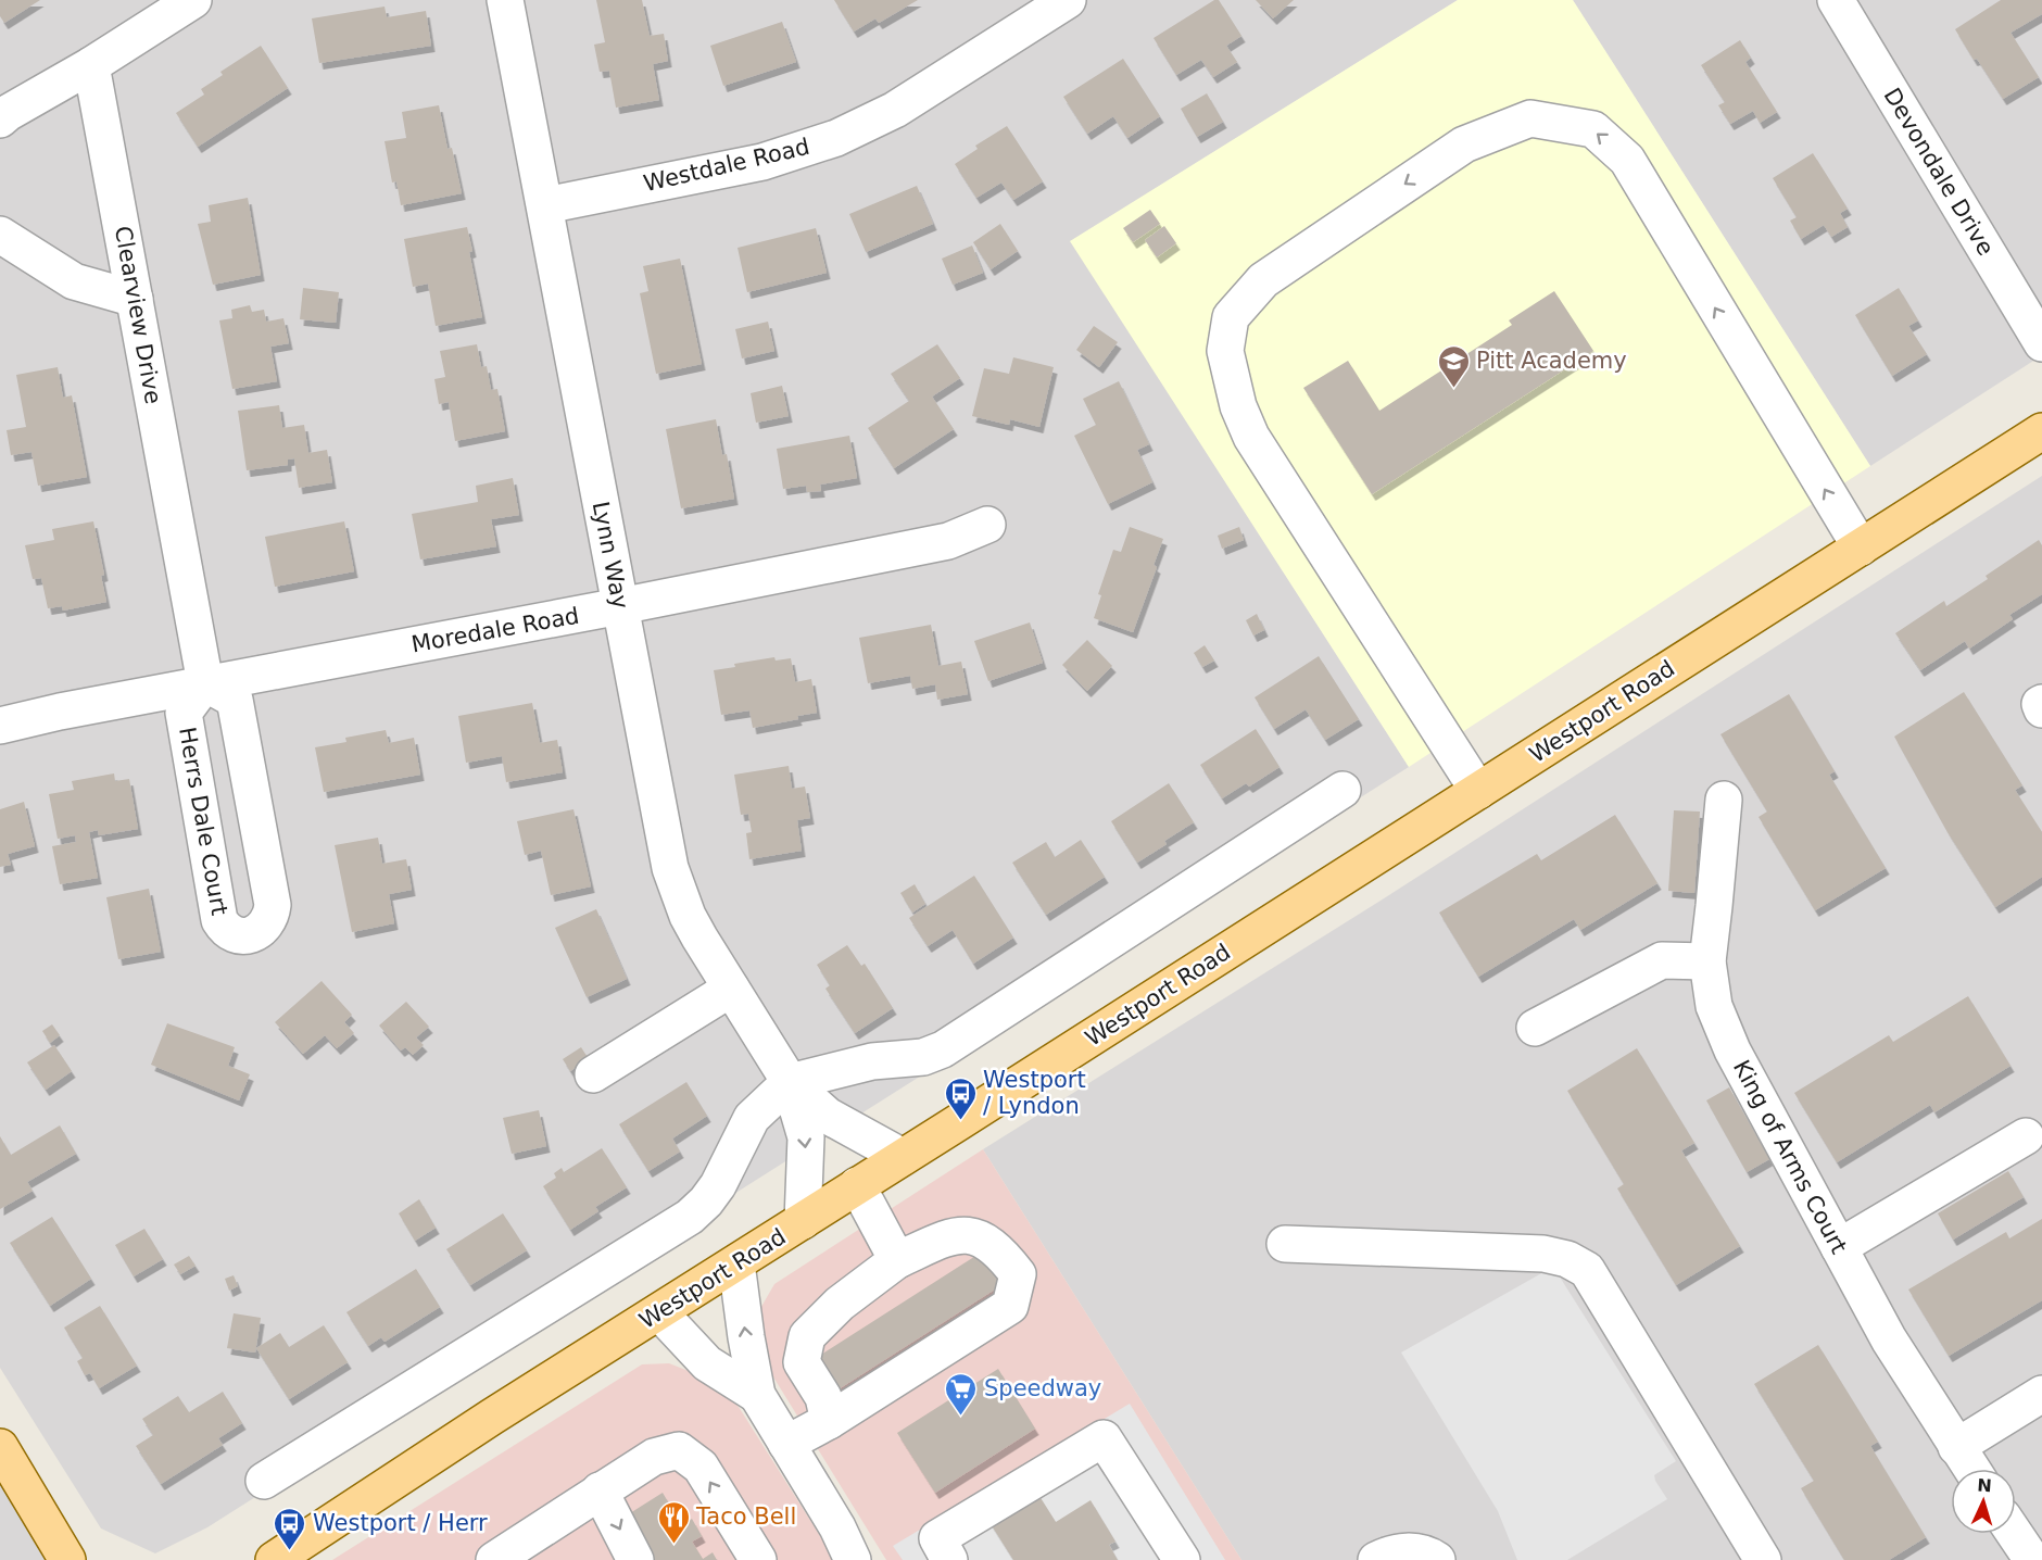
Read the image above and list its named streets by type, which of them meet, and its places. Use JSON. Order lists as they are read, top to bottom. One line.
{"streets":{"main road":["Westport Road"],"street":["Westdale Road","Devondale Drive","Clearview Drive","Lynn Way","Moredale Road","Herrs Dale Court","King of Arms Court"]},"crossings":[["Westdale Road","Lynn Way"],["Clearview Drive","Moredale Road"],["Clearview Drive","Herrs Dale Court"],["Lynn Way","Moredale Road"],["Lynn Way","Westport Road"],["Moredale Road","Herrs Dale Court"]],"places":{"school or university":["Pitt Academy"],"bus stop":["Westport / Lyndon","Westport / Herr"],"supermarket":["Speedway"],"restaurant":["Taco Bell"]},"north":"top"}
